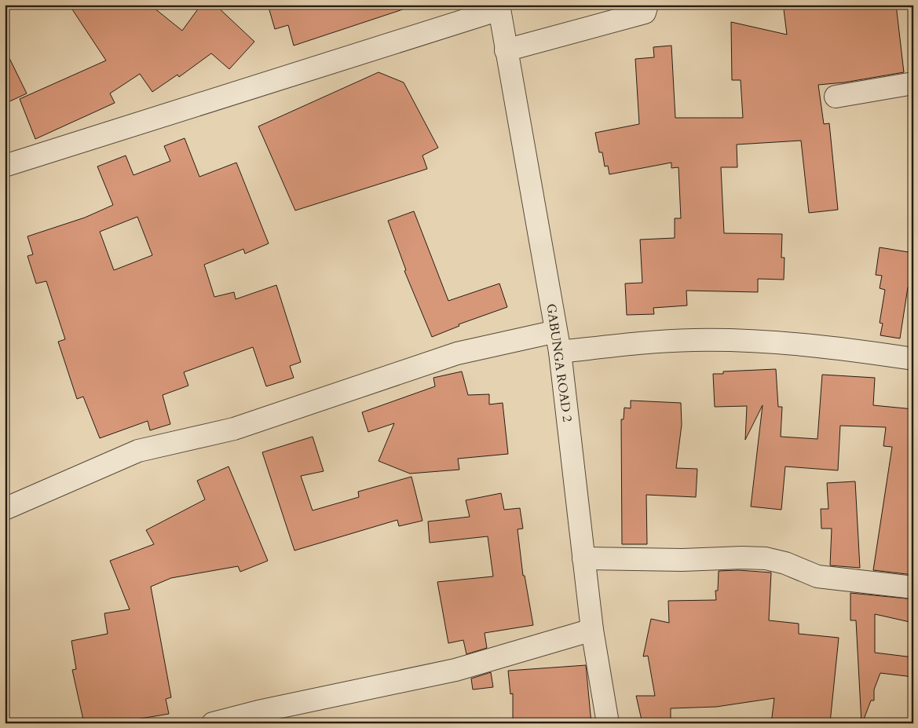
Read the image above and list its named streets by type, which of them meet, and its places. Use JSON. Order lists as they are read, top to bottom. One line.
{"streets":{"street":["GABUNGA ROAD 2"]}}
